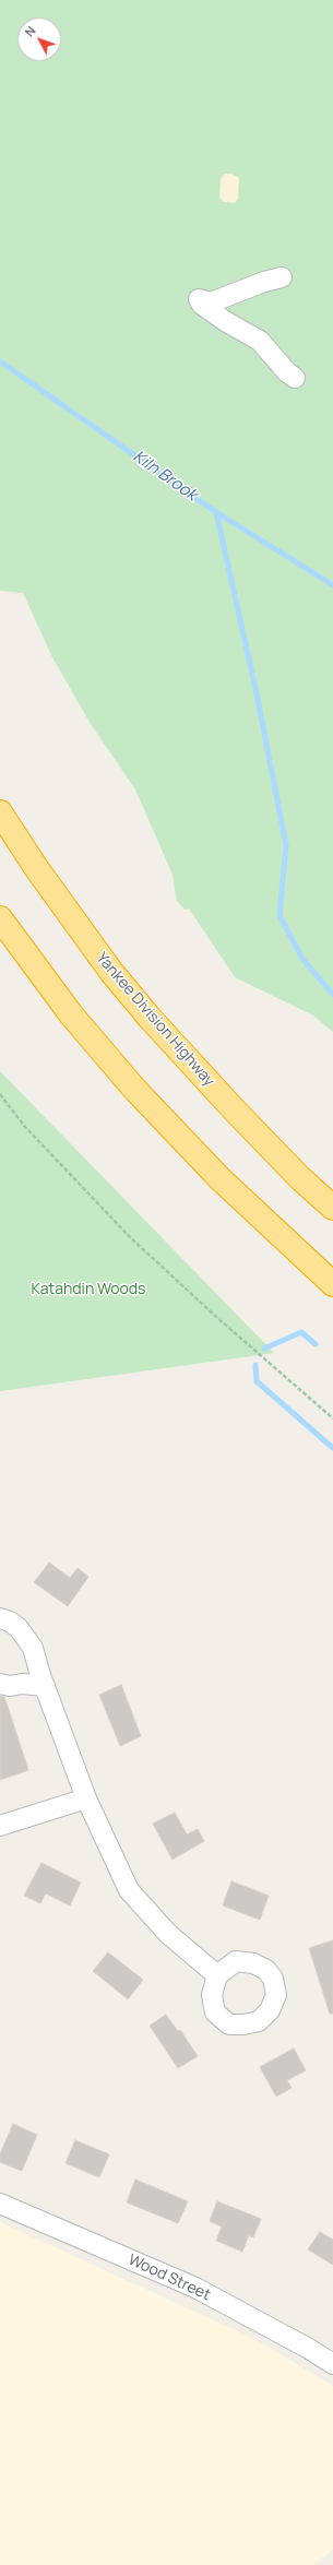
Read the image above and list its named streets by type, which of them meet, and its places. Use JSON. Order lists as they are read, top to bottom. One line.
{"streets":{"highway":["Yankee Division Highway"],"street":["Wood Street"]},"water":["Kiln Brook"],"parks":["Katahdin Woods"],"north":"top left"}
